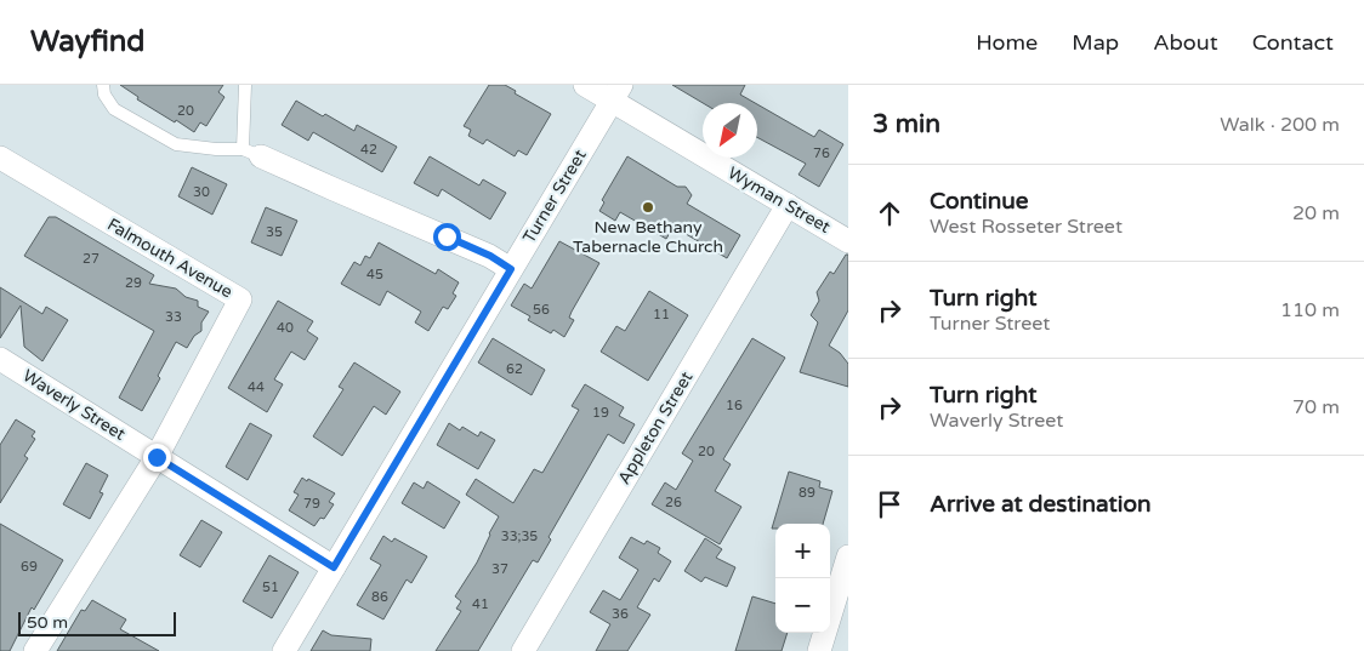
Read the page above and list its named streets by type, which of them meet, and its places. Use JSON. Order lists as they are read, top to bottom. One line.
{"streets":{"street":["Turner Street","Wyman Street","Falmouth Avenue","Waverly Street","Appleton Street"]},"crossings":[["Turner Street","Wyman Street"],["Turner Street","Waverly Street"],["Wyman Street","Appleton Street"],["Falmouth Avenue","Waverly Street"]],"places":["New Bethany Tabernacle Church"],"house_numbers":["20","42","76","30","35","27","45","29","56","11","33","40","62","44","16","19","20","89","26","79","33;35","69","37","51","86","41","36"],"scale_bar":"50 m","north":"bottom left","page":{"header":"Wayfind","nav":["Home","Map","About","Contact"],"heading":["3 min","Walk · 200 m"],"list":[["Continue","West Rosseter Street","20 m"],["Turn right","Turner Street","110 m"],["Turn right","Waverly Street","70 m"],"Arrive at destination"],"map_buttons":["+","−"],"scale":"50 m"}}
